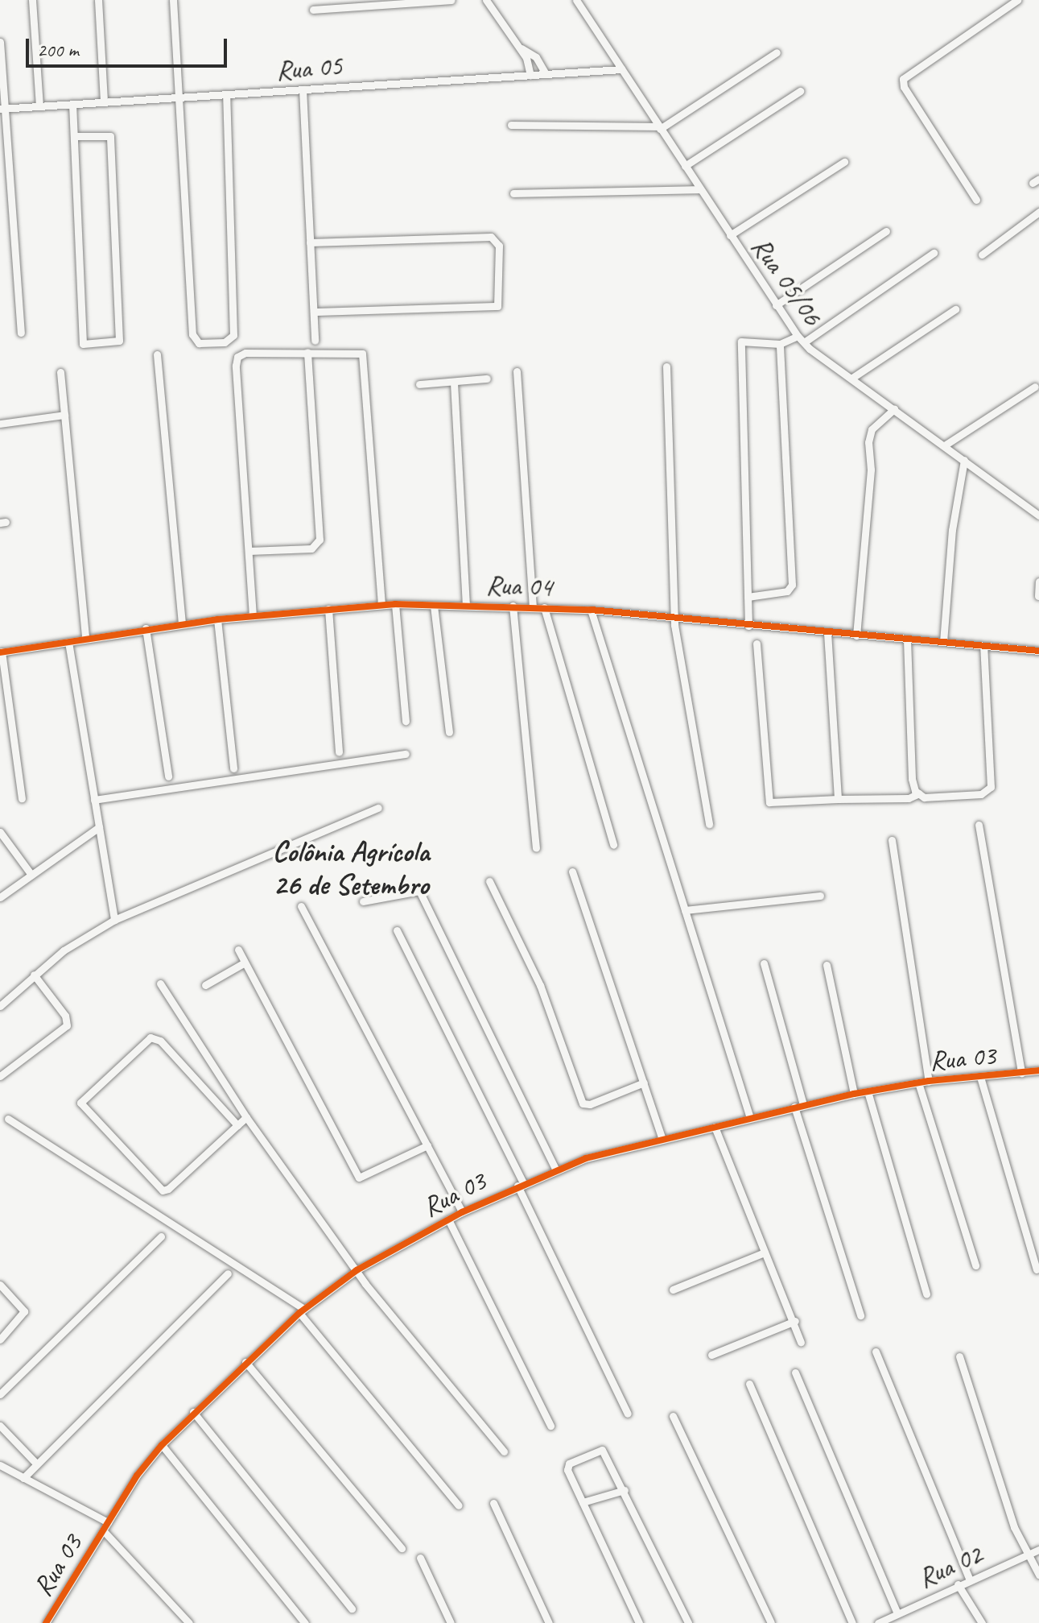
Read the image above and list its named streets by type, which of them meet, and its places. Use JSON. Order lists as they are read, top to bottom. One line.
{"streets":{"street":["Rua 05","Rua 05/06","Rua 04","Rua 03","Rua 02"]},"crossings":[["Rua 05","Rua 05/06"]],"districts":["Colônia Agrícola 26 de Setembro"],"scale_bar":"200 m"}
